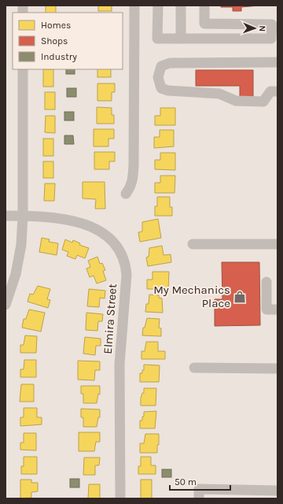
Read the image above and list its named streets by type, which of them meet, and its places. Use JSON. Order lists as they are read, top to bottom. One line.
{"streets":{"street":["Elmira Street"]},"places":{"shop":["My Mechanics Place"]},"legend":["Homes","Shops","Industry"],"scale_bar":"50 m","north":"right"}
